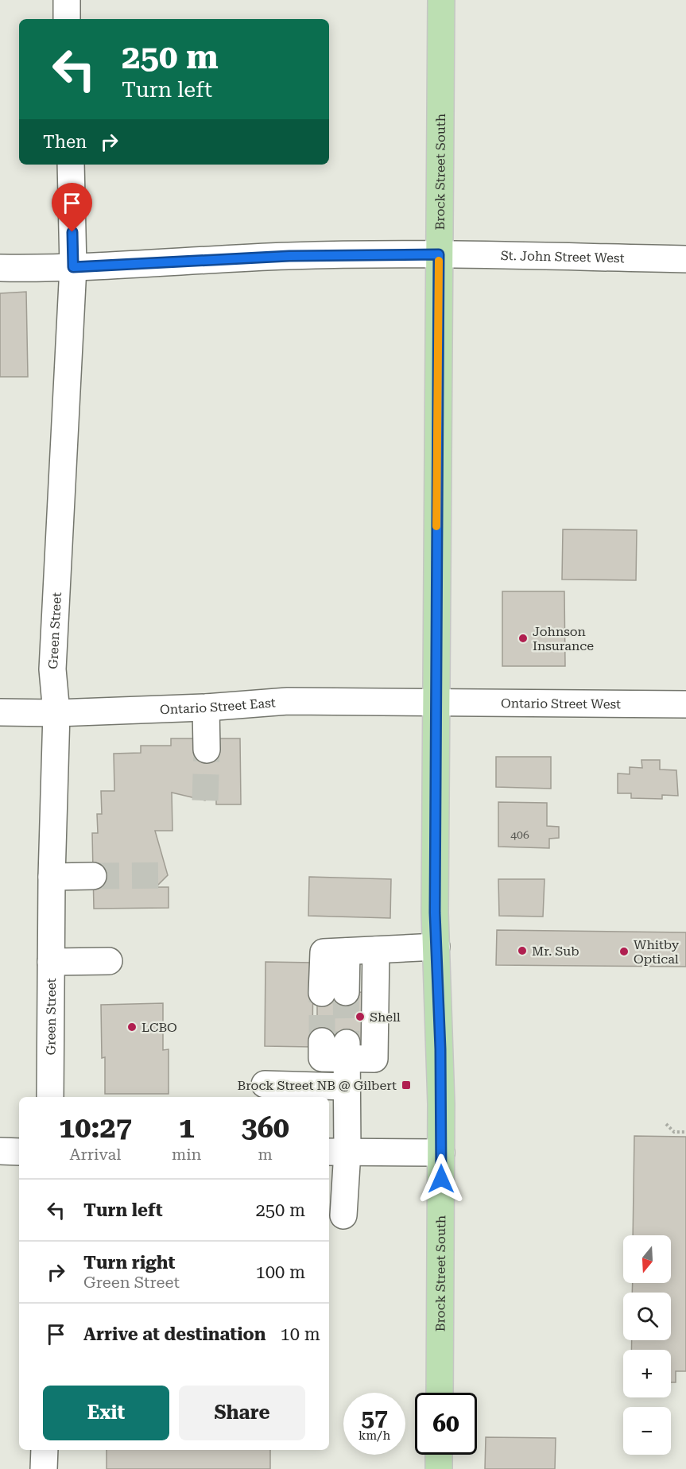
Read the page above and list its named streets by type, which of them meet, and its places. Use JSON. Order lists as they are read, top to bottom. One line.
{"streets":{"main road":["Brock Street South"],"street":["St. John Street West","Green Street","Ontario Street West","Ontario Street East"]},"crossings":[["Brock Street South","St. John Street West"],["Brock Street South","Ontario Street West"],["Brock Street South","Ontario Street East"],["St. John Street West","Green Street"],["Green Street","Ontario Street East"],["Ontario Street West","Ontario Street East"]],"places":{"other":["Johnson Insurance","Mr. Sub","Whitby Optical","Shell","LCBO"],"transit":["Brock Street NB @ Gilbert"]},"house_numbers":["406"],"north":"bottom","page":{"turn":["250 m","Turn left"],"then":"Then","eta":["10:27","Arrival","1","min","360","m"],"list":[{"name":"Turn left","value":"250 m"},{"name":"Turn right","note":"Green Street","value":"100 m"},{"name":"Arrive at destination","value":"10 m"}],"map_buttons":["+","−"],"buttons":["Exit","Share"],"speed":"57 km/h","limit":"60"}}
